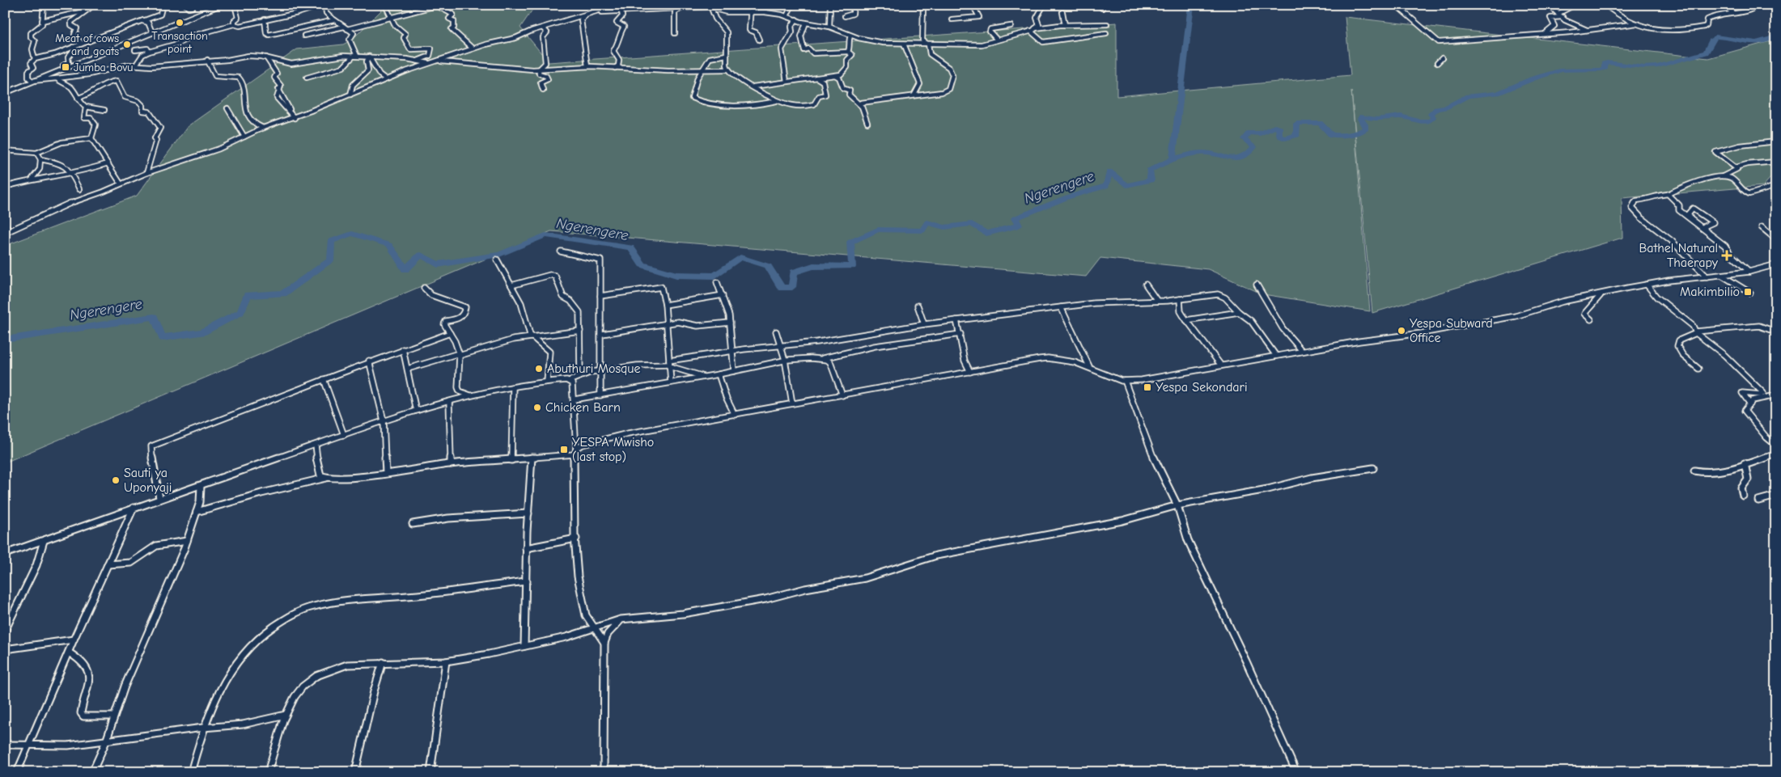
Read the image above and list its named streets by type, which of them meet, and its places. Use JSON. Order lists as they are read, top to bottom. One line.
{"water":["Ngerengere"],"places":{"other":["Transaction point","Meat of cows and goats","Yespa Subward Office","Abuthuri Mosque","Chicken Barn","Sauti ya Uponyaji"],"transit":["Jumba Bovu","Makimbilio","Yespa Sekondari","YESPA Mwisho (last stop)"],"health":["Bathel Natural Thaerapy"]}}
